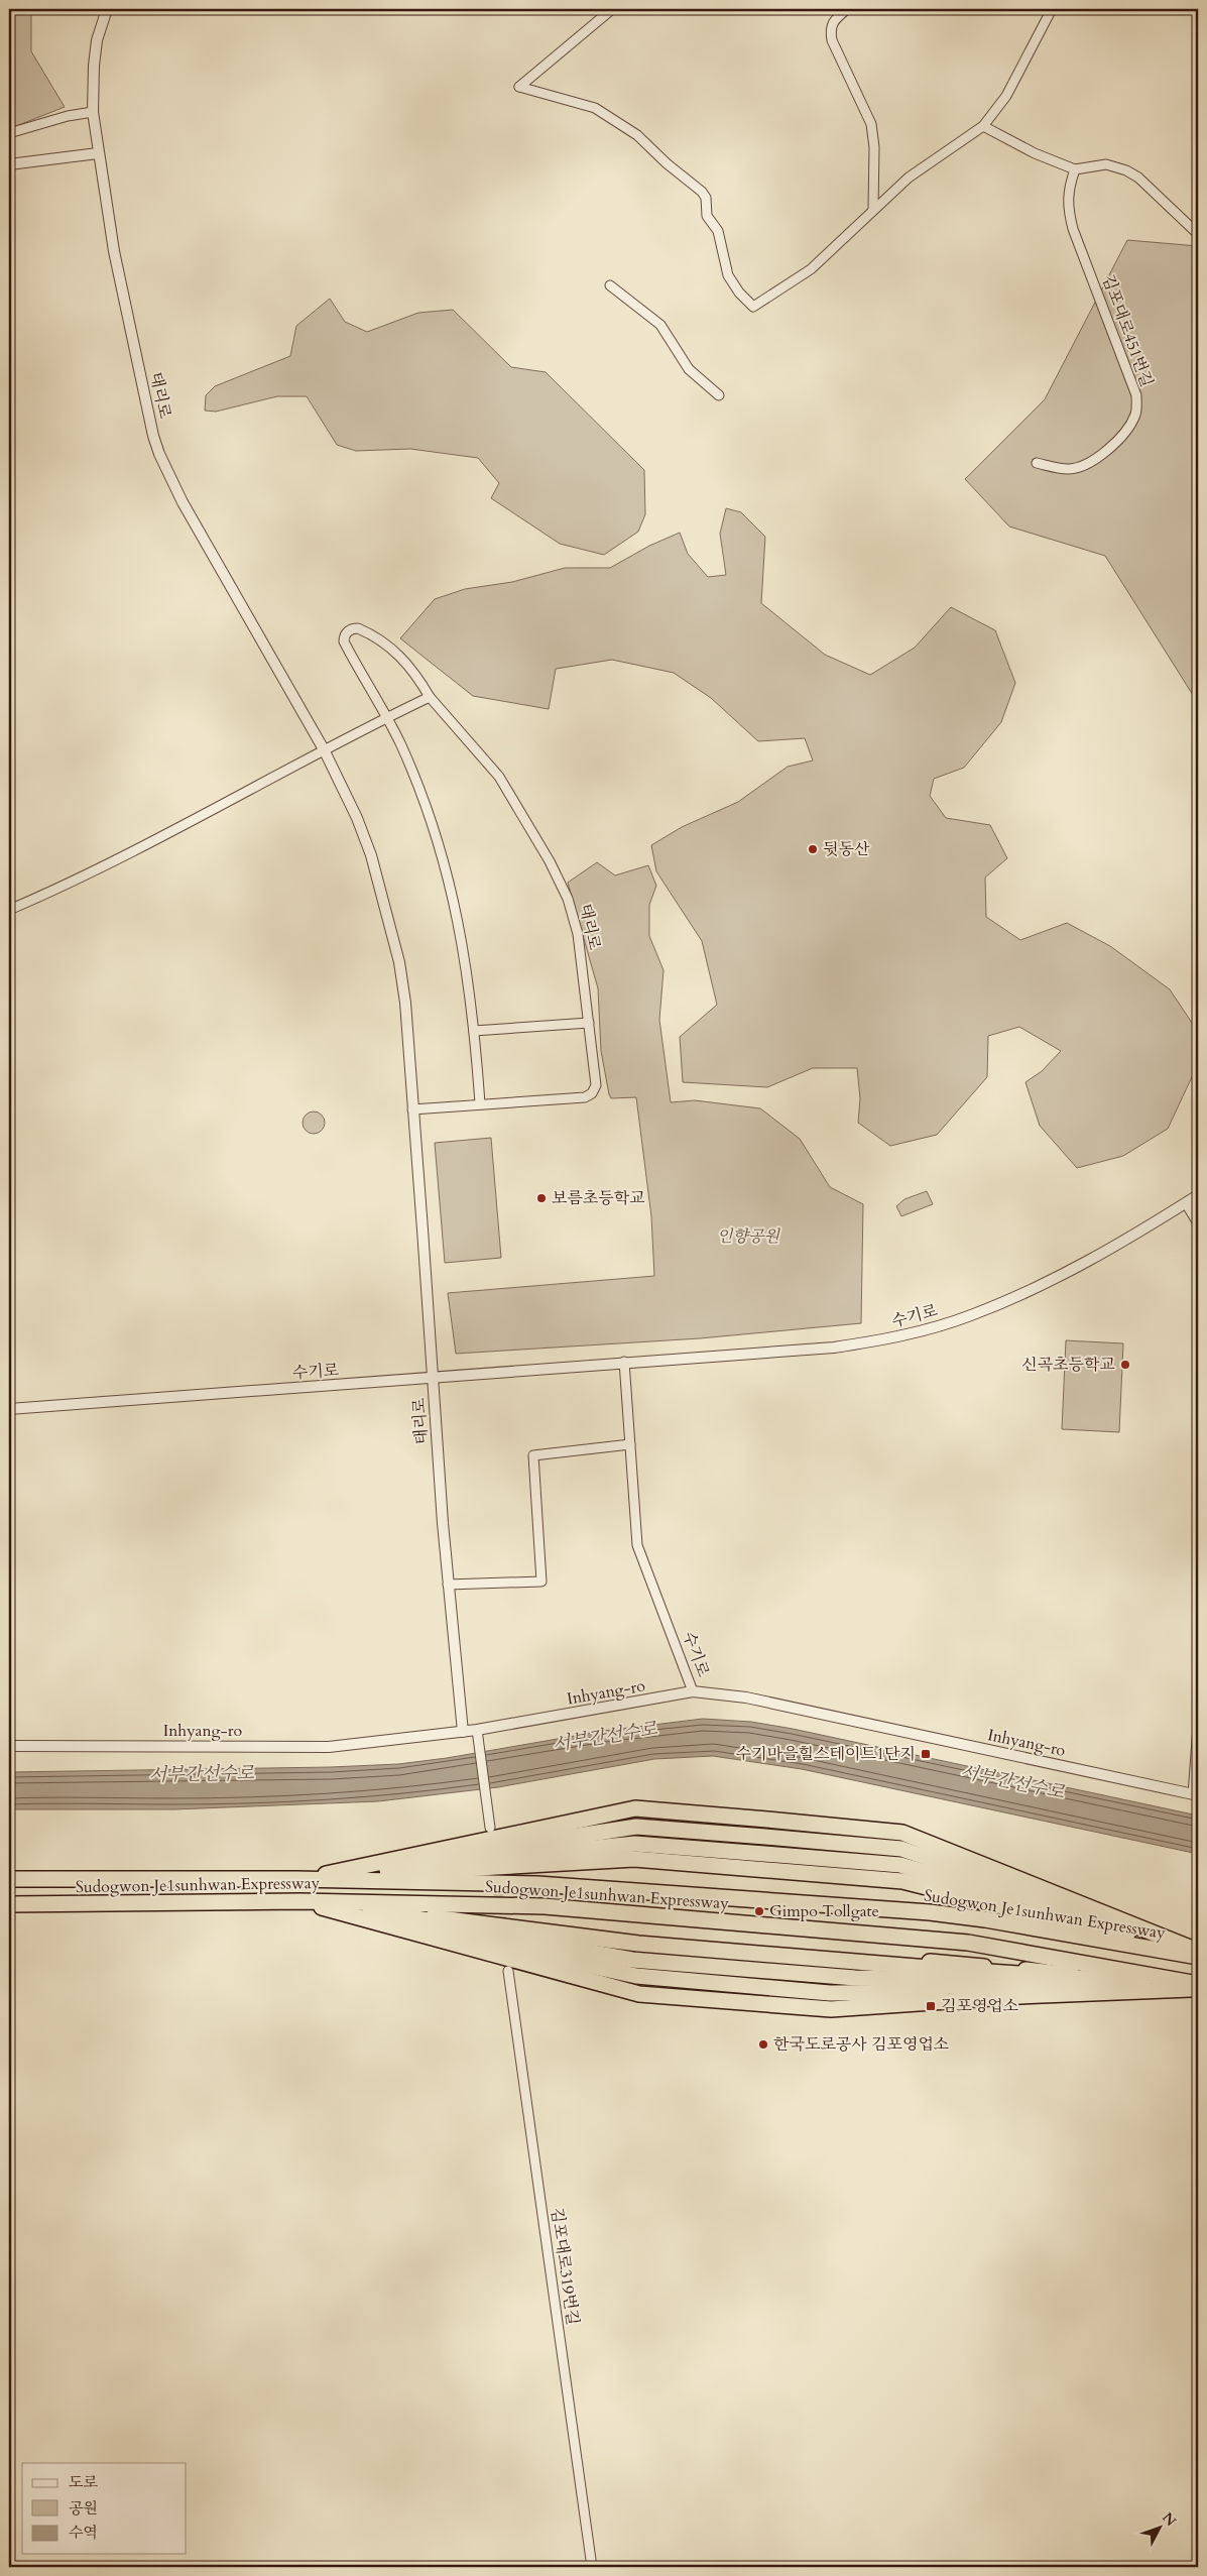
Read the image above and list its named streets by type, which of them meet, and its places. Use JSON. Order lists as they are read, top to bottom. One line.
{"streets":{"highway":["Sudogwon Je1sunhwan Expressway"],"street":["김포대로451번길","태리로","수기로","Inhyang-ro","김포대로319번길"]},"crossings":[["태리로","수기로"],["태리로","Inhyang-ro"],["수기로","Inhyang-ro"]],"water":["서부간선수로"],"parks":["인향공원"],"places":{"other":["뒷동산","보름초등학교","신곡초등학교","Gimpo Tollgate","한국도로공사 김포영업소"],"transit":["수기마을힐스테이트1단지","김포영업소"]},"legend":["도로","공원","수역"],"north":"top right"}
